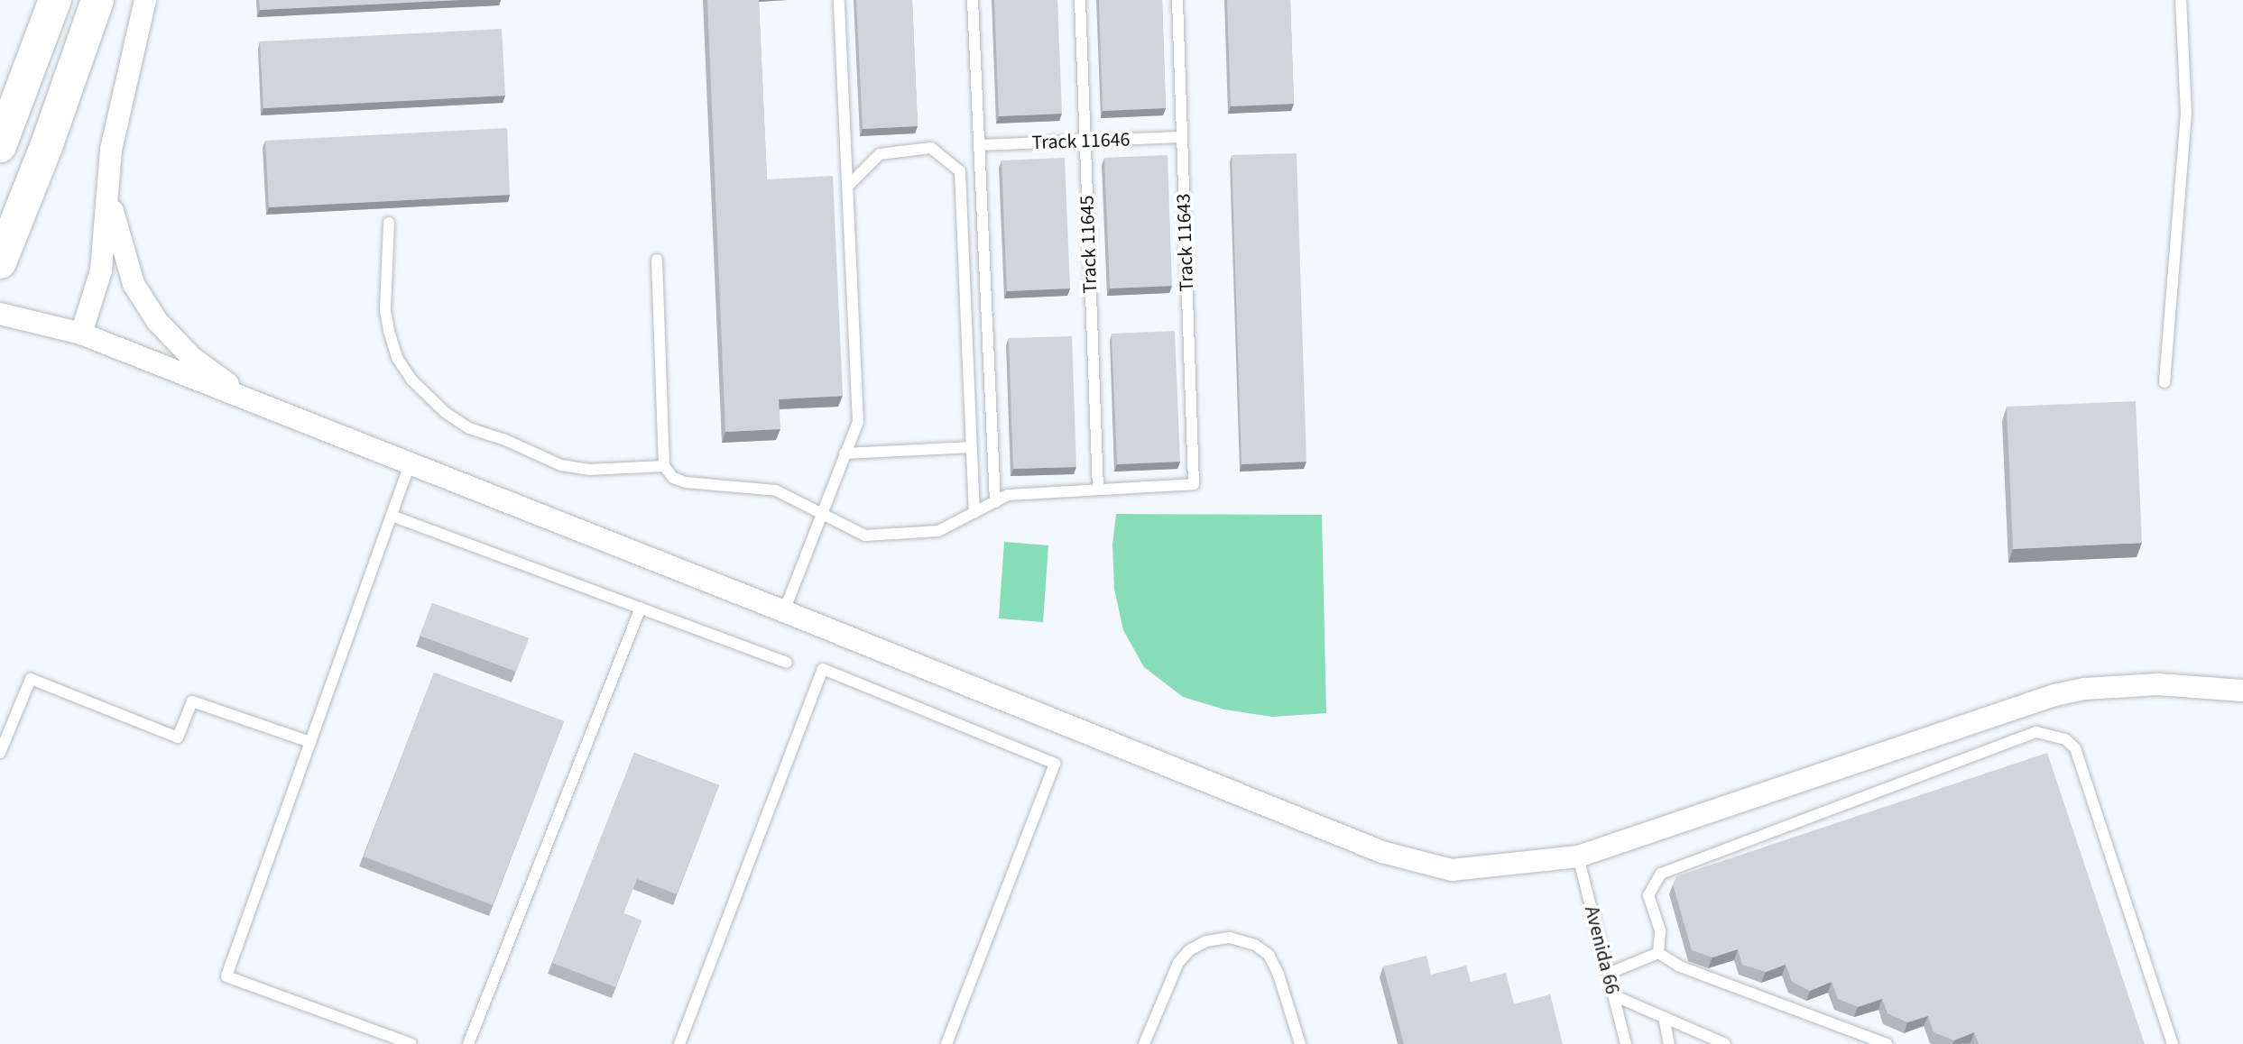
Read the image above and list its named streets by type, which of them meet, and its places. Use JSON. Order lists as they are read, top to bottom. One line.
{"streets":{"lane":["Track 11646","Track 11643","Track 11645","Avenida 66"]},"crossings":[["Track 11646","Track 11643"],["Track 11646","Track 11645"],["Track 11643","Track 11645"]]}
